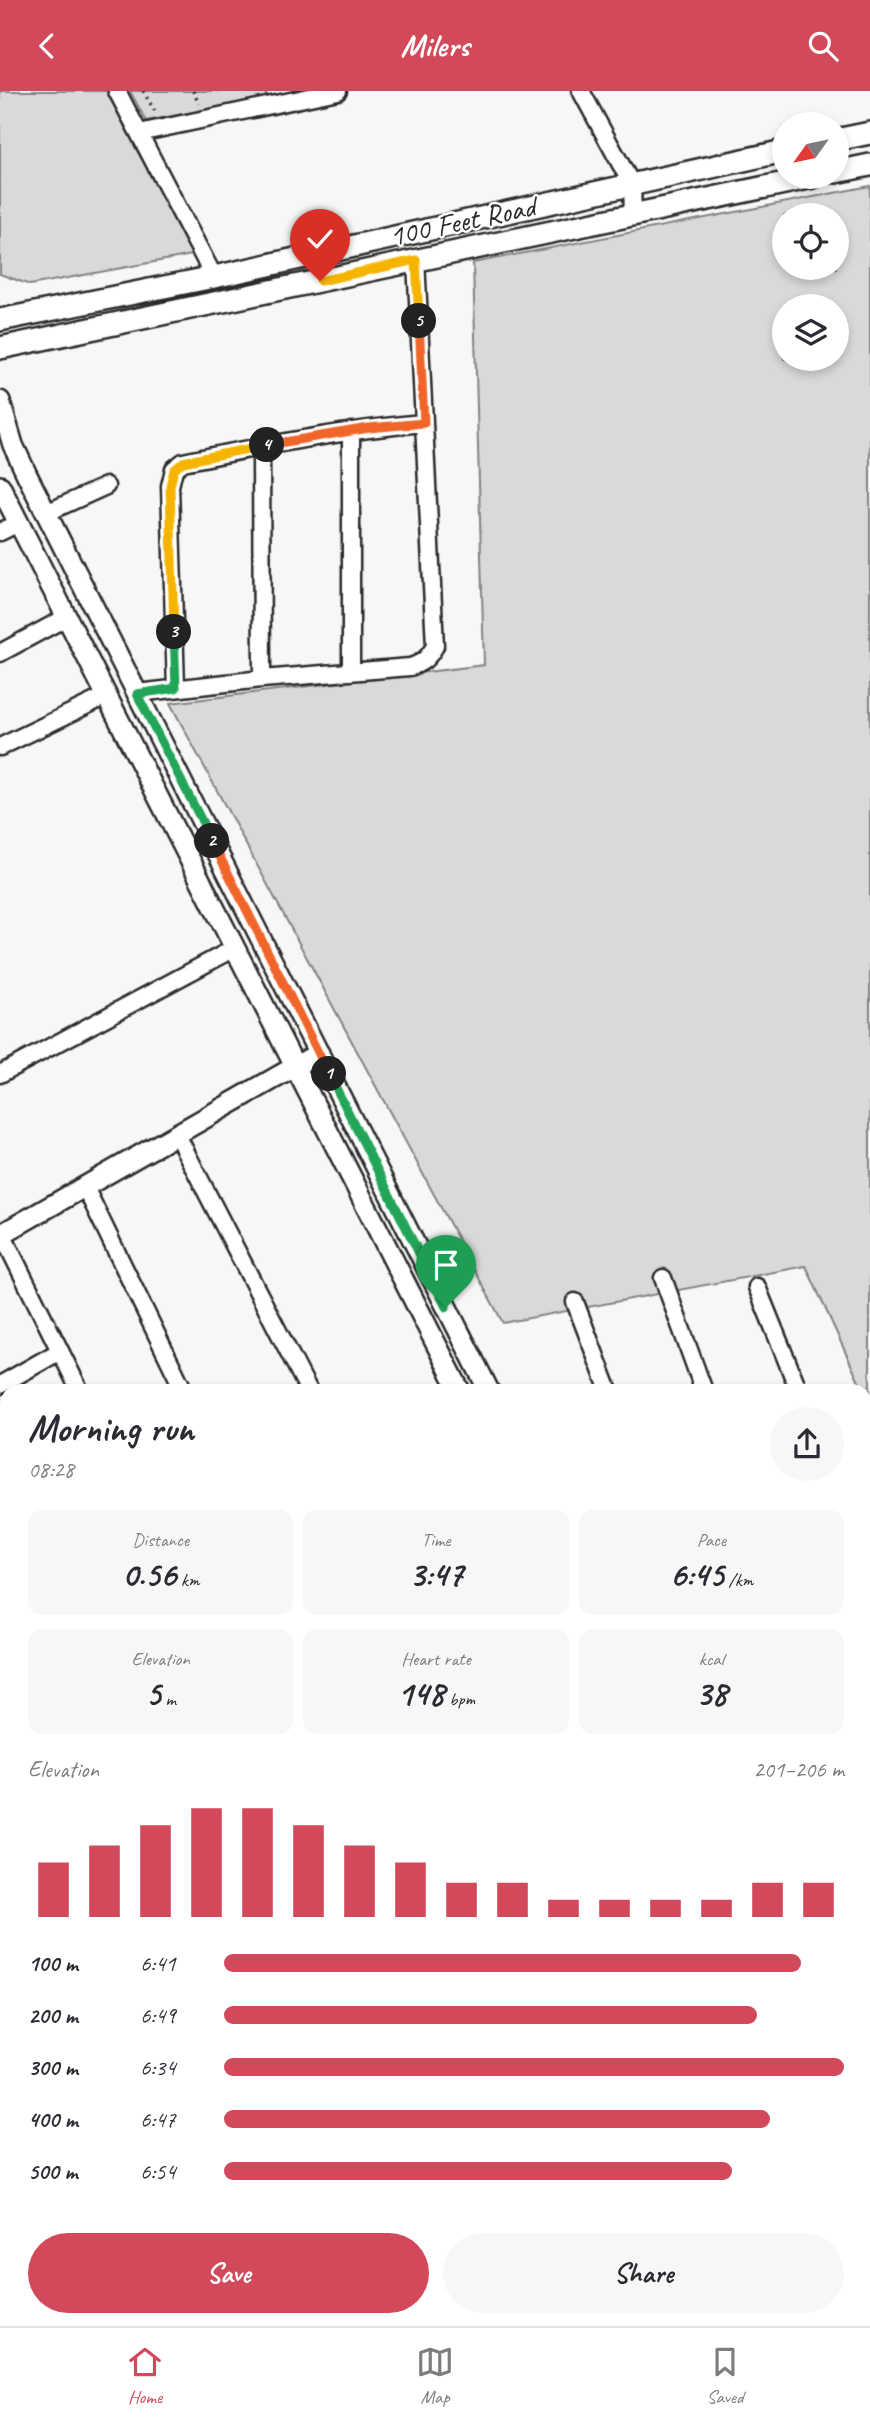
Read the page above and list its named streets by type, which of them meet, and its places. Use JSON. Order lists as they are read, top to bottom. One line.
{"streets":{"main road":["100 Feet Road"]},"north":"bottom left","page":{"header":"Milers","pins":["5","4","3","2","1"],"heading":["Morning run","08:28"],"stats":[["Distance","0.56 km"],["Time","3:47"],["Pace","6:45 /km"],["Elevation","5 m"],["Heart rate","148 bpm"],["kcal","38"]],"chart":["Elevation","201–206 m"],"list":[{"name":"100 m","note":"6:41"},{"name":"200 m","note":"6:49"},{"name":"300 m","note":"6:34"},{"name":"400 m","note":"6:47"},{"name":"500 m","note":"6:54"}],"buttons":["Save","Share"],"tabs":["Home","Map","Saved"]}}
